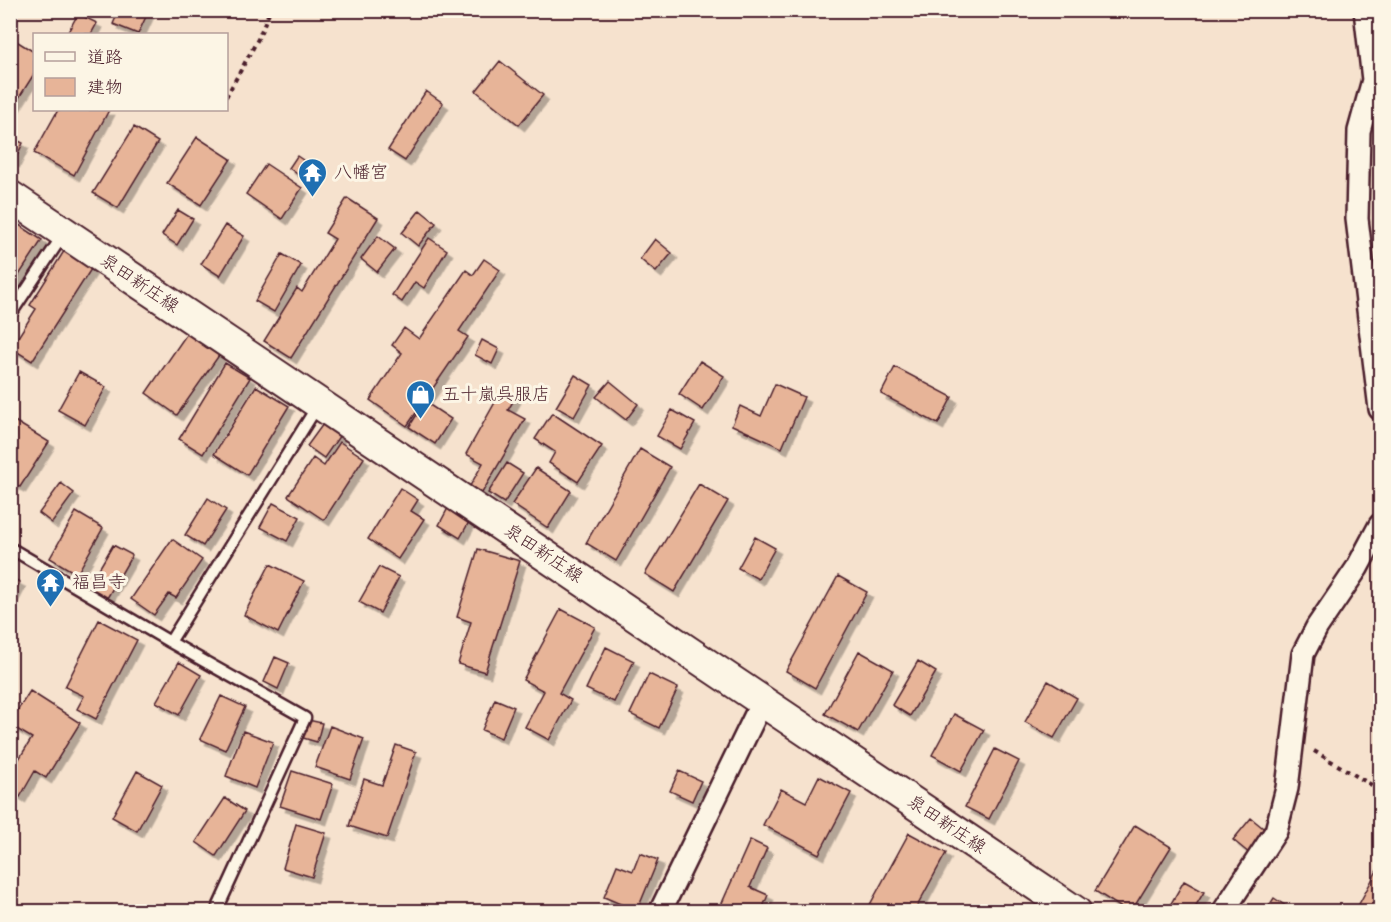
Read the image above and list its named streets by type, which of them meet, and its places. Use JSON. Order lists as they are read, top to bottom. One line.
{"streets":{"main road":["泉田新庄線"]},"places":{"temple":["八幡宮","福昌寺"],"shop":["五十嵐呉服店"]},"legend":["道路","建物"]}
